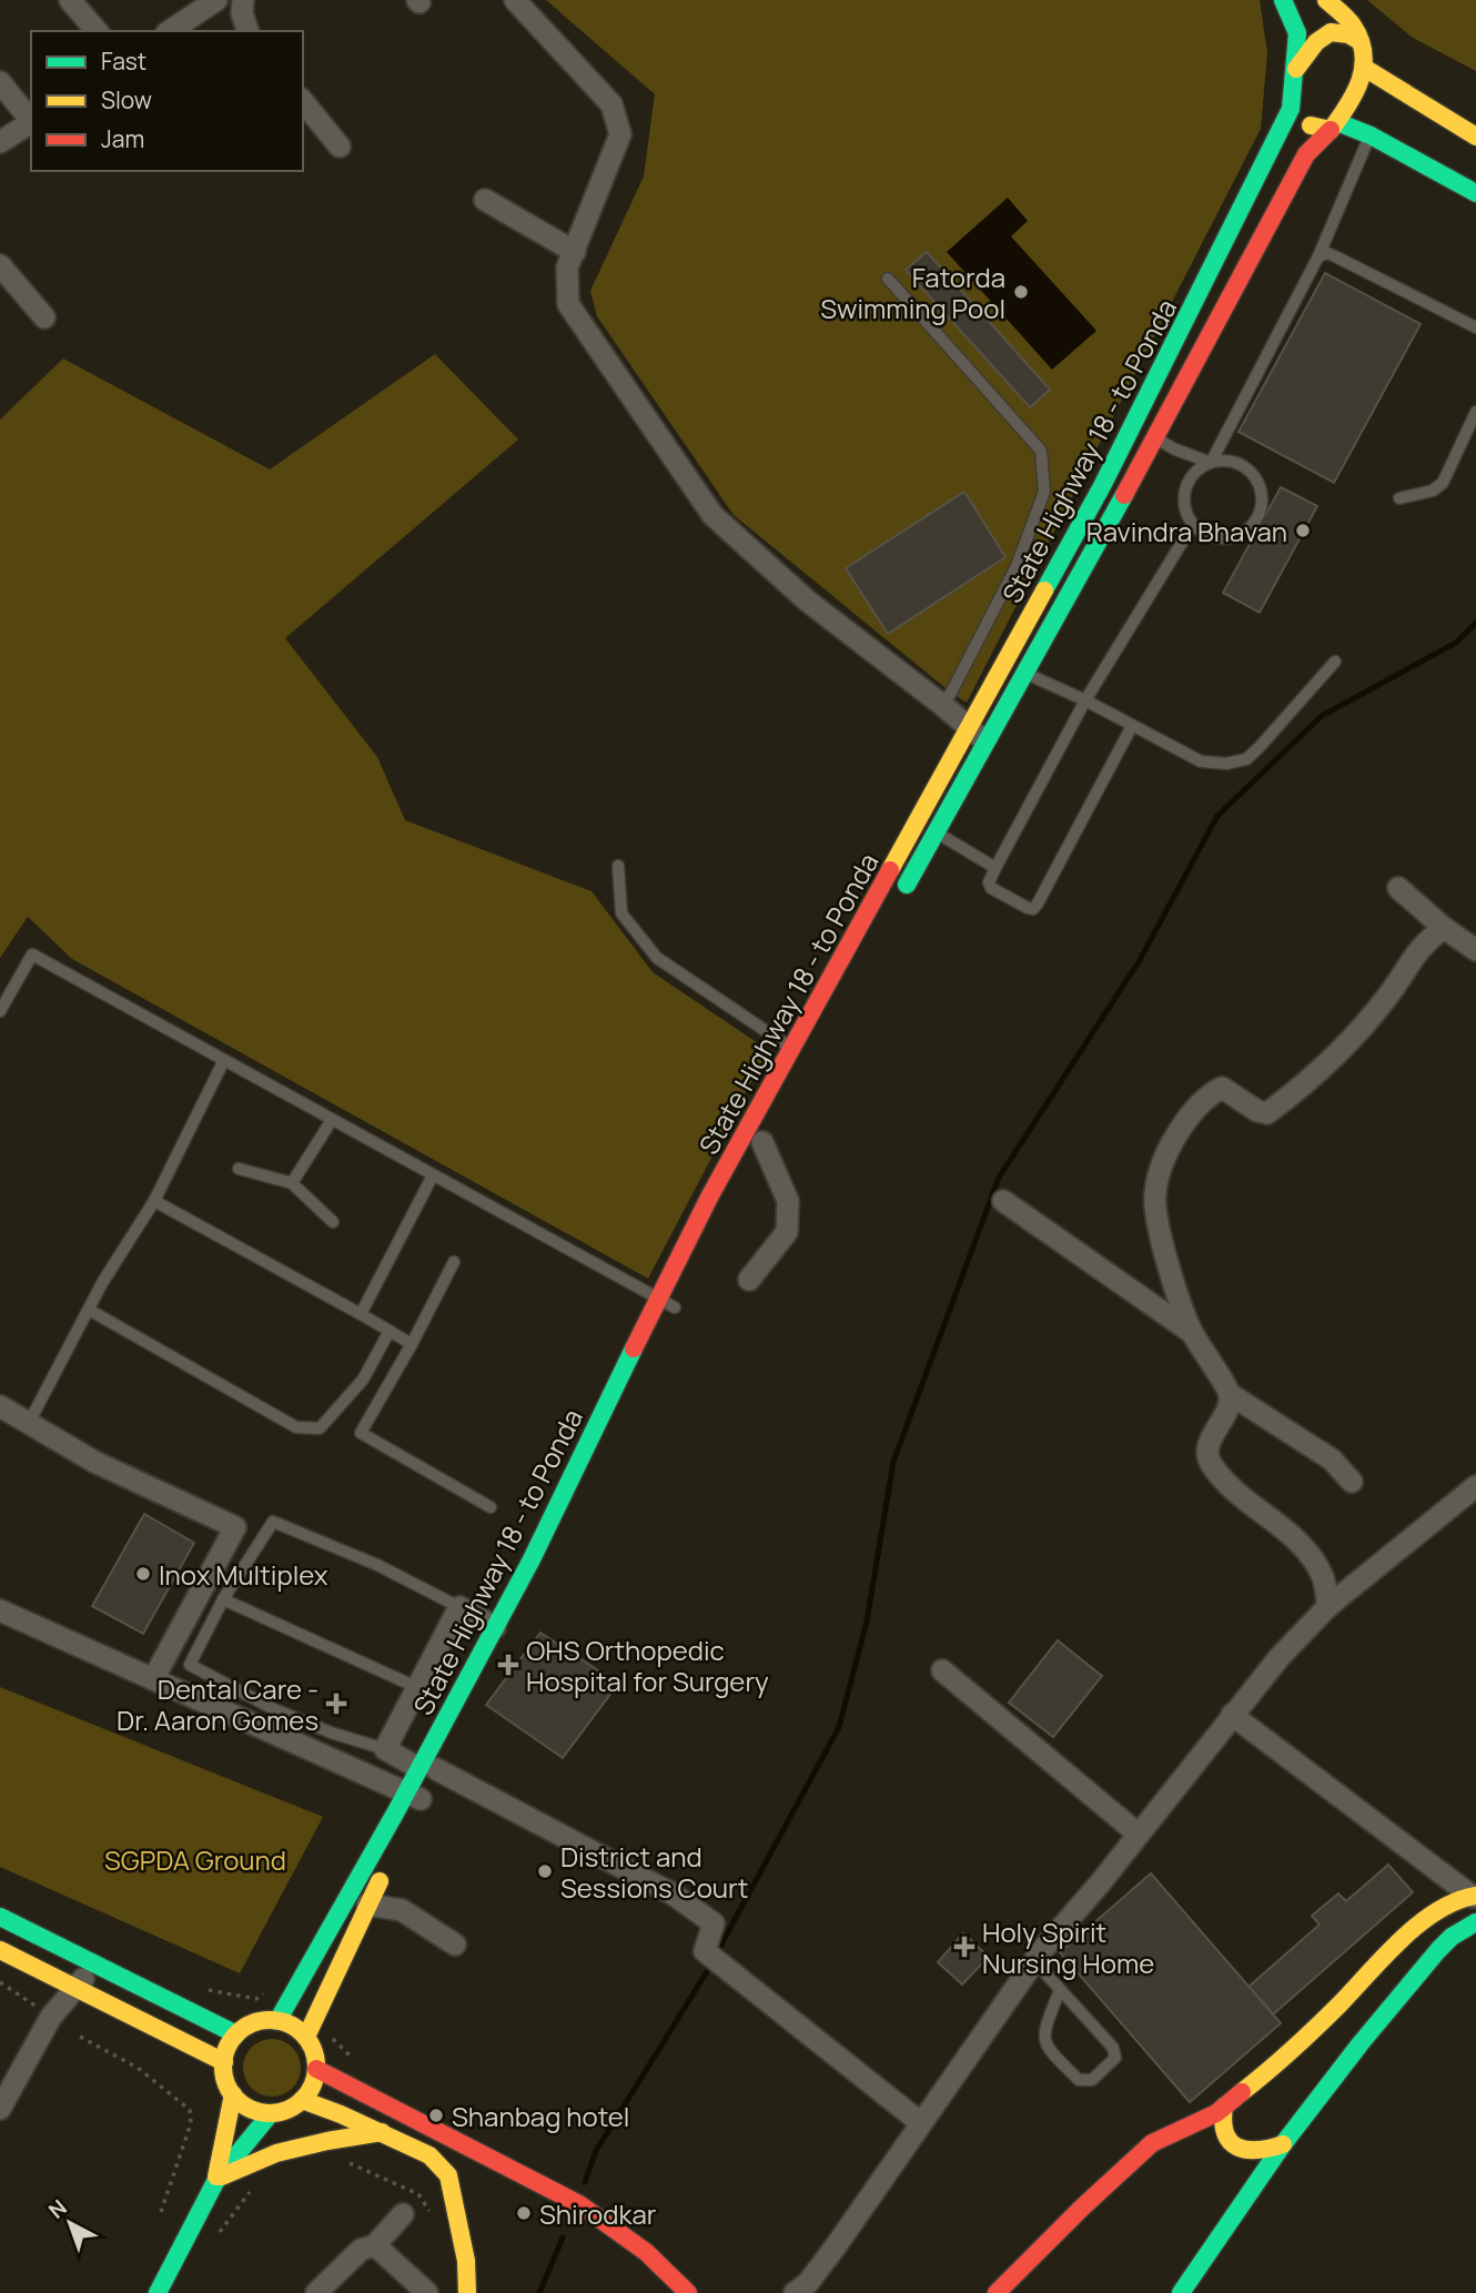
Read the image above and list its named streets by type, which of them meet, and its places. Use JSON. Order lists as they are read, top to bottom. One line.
{"streets":{"main road":["State Highway 18 - to Ponda"]},"parks":["SGPDA Ground"],"places":{"other":["Fatorda Swimming Pool","Ravindra Bhavan","Inox Multiplex","District and Sessions Court","Shanbag hotel","Shirodkar"],"health":["OHS Orthopedic Hospital for Surgery","Dental Care - Dr. Aaron Gomes","Holy Spirit Nursing Home"]},"legend":["Fast","Slow","Jam"],"north":"top left"}
